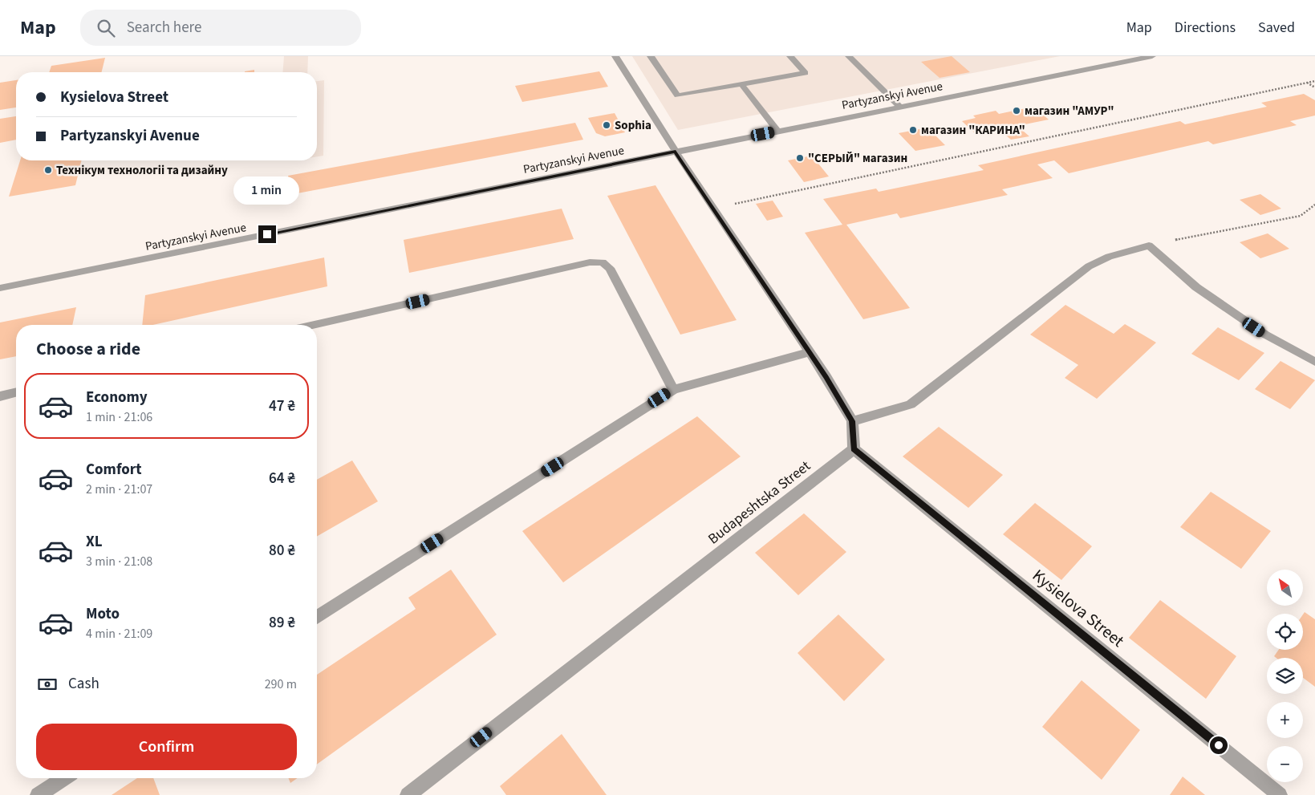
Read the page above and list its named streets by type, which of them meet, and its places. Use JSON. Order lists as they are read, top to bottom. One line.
{"streets":{"street":["Partyzanskyi Avenue","Budapeshtska Street","Kysielova Street"]},"crossings":[["Budapeshtska Street","Kysielova Street"]],"places":["магазин \"АМУР\"","Sophia","магазин \"КАРИНА\"","\"СЕРЫЙ\" магазин","Технікум технологіі та дизайну"],"north":"top left","page":{"header":"Map","search":"Search here","nav":["Map","Directions","Saved"],"banner":["Kysielova Street","Partyzanskyi Avenue"],"bubble":"1 min","heading":"Choose a ride","list":[{"name":"Economy","note":"1 min · 21:06","value":"47 ₴"},{"name":"Comfort","note":"2 min · 21:07","value":"64 ₴"},{"name":"XL","note":"3 min · 21:08","value":"80 ₴"},{"name":"Moto","note":"4 min · 21:09","value":"89 ₴"}],"map_buttons":["+","−"],"pay":["Cash","290 m"],"buttons":"Confirm"}}
